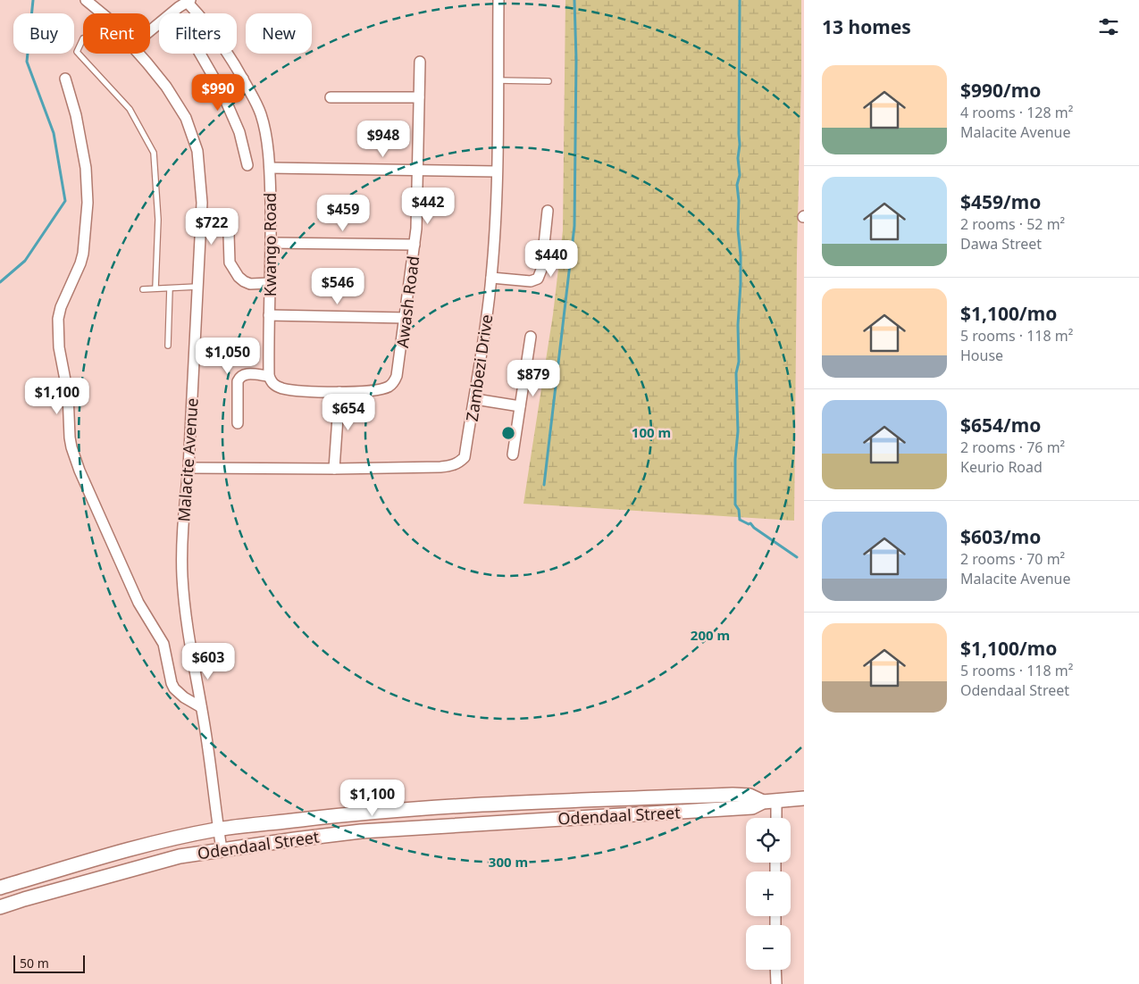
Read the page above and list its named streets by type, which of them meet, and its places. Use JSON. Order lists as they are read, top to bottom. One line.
{"streets":{"street":["Kwango Road","Awash Road","Zambezi Drive","Malacite Avenue","Odendaal Street"]},"crossings":[["Zambezi Drive","Malacite Avenue"],["Malacite Avenue","Odendaal Street"]],"scale_bar":"50 m","page":{"heading":"13 homes","chip":["Buy","Rent","Filters","New"],"list":[{"name":"$990/mo","note":"4 rooms · 128 m² · Malacite Avenue"},{"name":"$459/mo","note":"2 rooms · 52 m² · Dawa Street"},{"name":"$1,100/mo","note":"5 rooms · 118 m² · House"},{"name":"$654/mo","note":"2 rooms · 76 m² · Keurio Road"},{"name":"$603/mo","note":"2 rooms · 70 m² · Malacite Avenue"},{"name":"$1,100/mo","note":"5 rooms · 118 m² · Odendaal Street"}],"price":["$990","$948","$442","$459","$722","$440","$546","$1,050","$879","$1,100","$654","$603","$1,100"],"map_buttons":["+","−"],"scale":"50 m"},"rings":["100 m","200 m","300 m"]}
